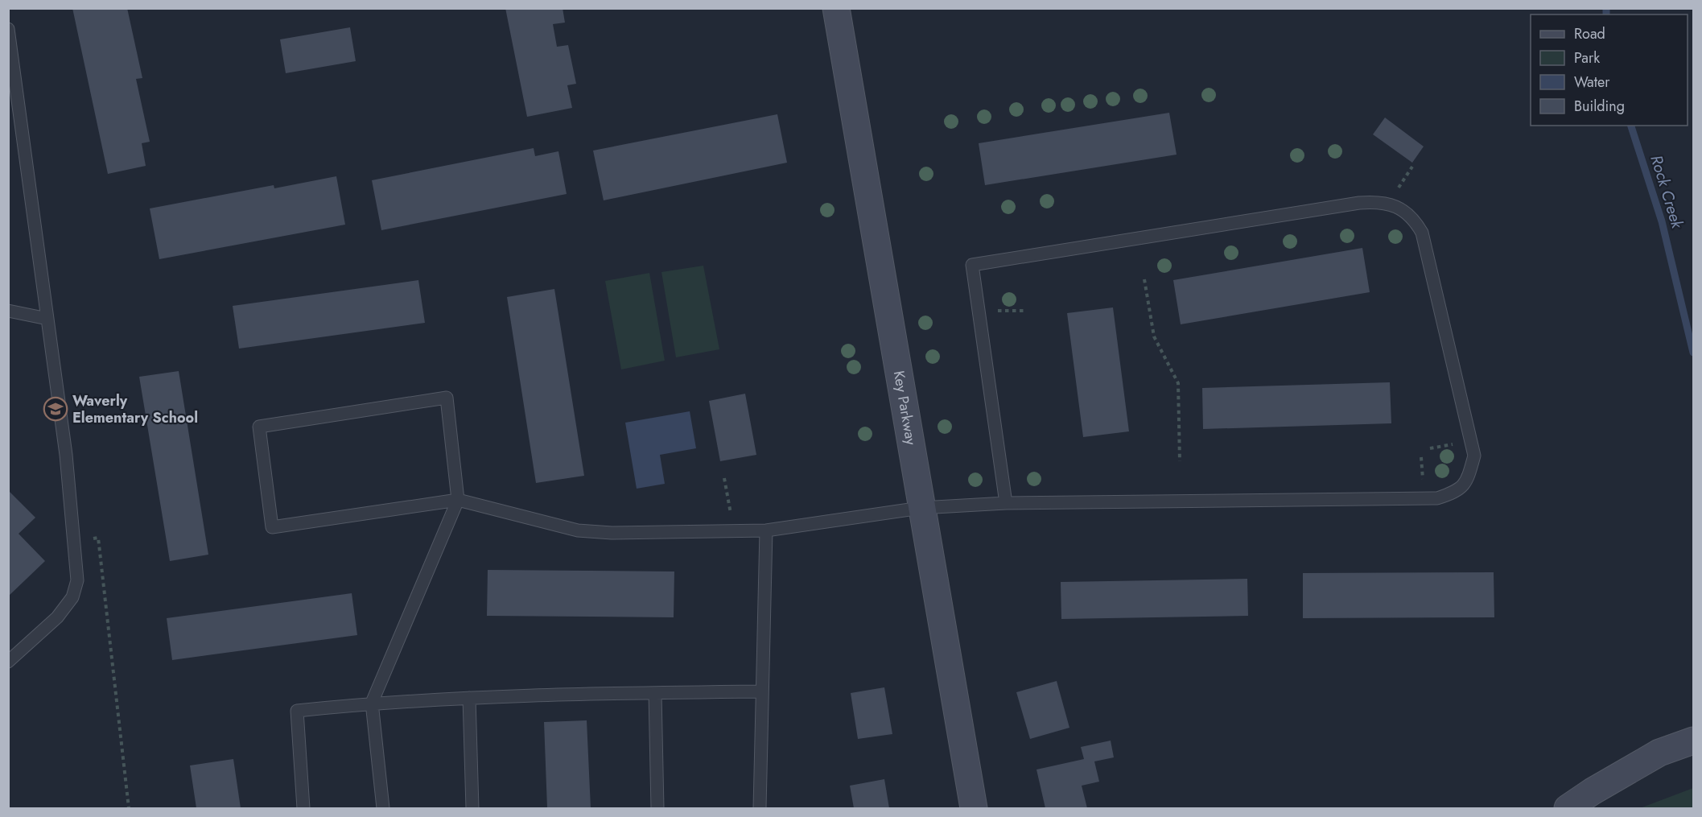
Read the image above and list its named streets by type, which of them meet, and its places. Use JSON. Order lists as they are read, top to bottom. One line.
{"streets":{"street":["Key Parkway"]},"water":["Rock Creek"],"places":{"school or university":["Waverly Elementary School"]},"legend":["Road","Park","Water","Building"]}
